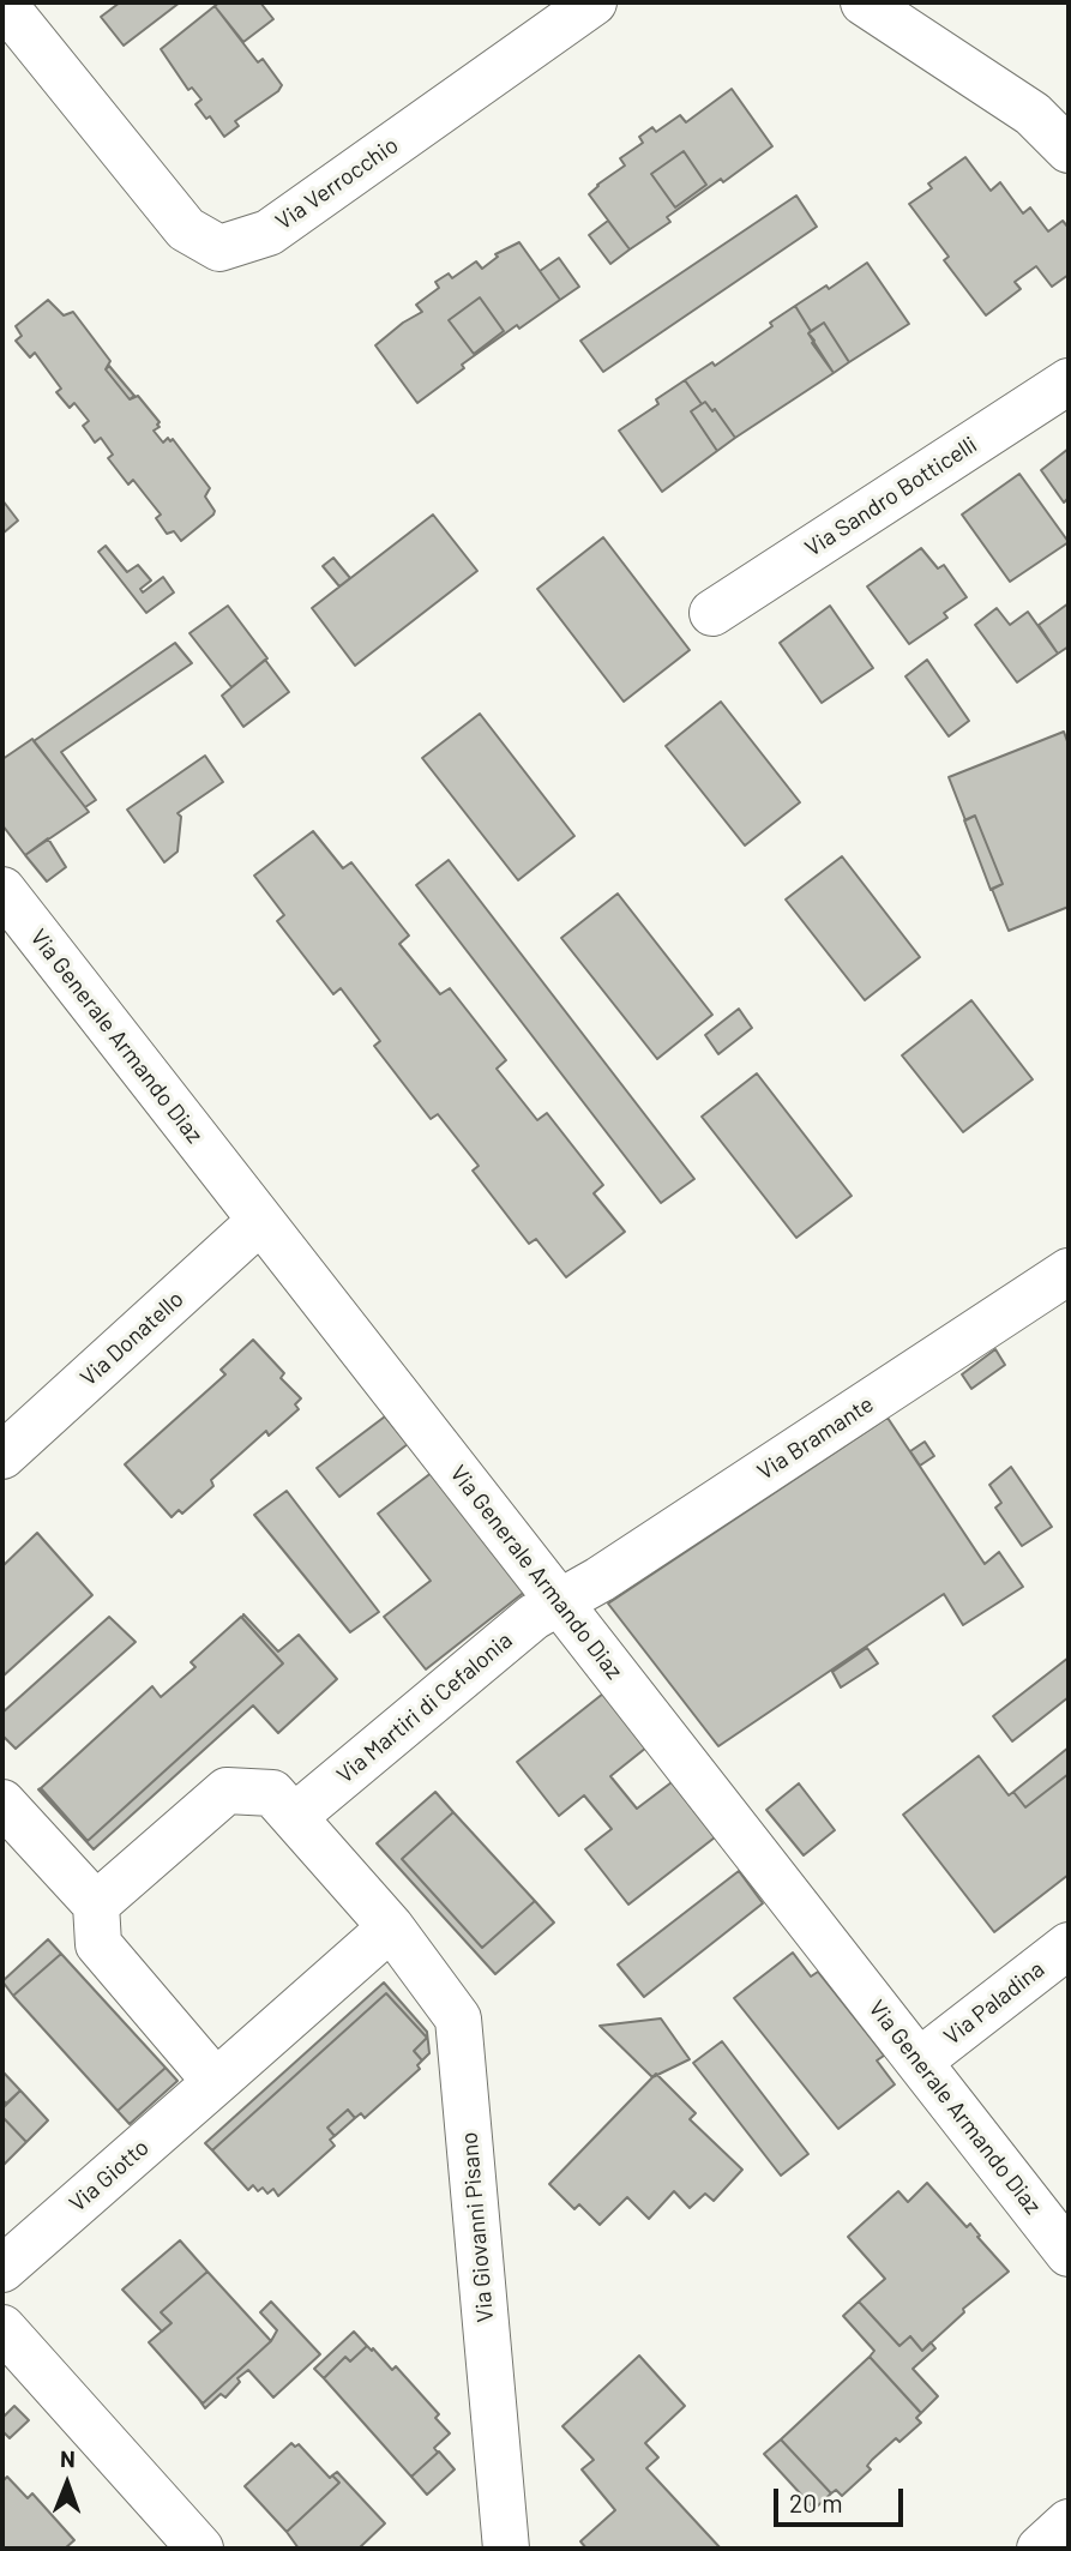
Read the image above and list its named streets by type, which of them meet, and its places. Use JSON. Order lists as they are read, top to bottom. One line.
{"streets":{"street":["Via Verrocchio","Via Sandro Botticelli","Via Generale Armando Diaz","Via Donatello","Via Bramante","Via Martiri di Cefalonia","Via Paladina","Via Giotto","Via Giovanni Pisano"]},"crossings":[["Via Generale Armando Diaz","Via Donatello"],["Via Generale Armando Diaz","Via Bramante"],["Via Generale Armando Diaz","Via Martiri di Cefalonia"],["Via Generale Armando Diaz","Via Paladina"],["Via Bramante","Via Martiri di Cefalonia"],["Via Martiri di Cefalonia","Via Giovanni Pisano"],["Via Giotto","Via Giovanni Pisano"]],"scale_bar":"20 m","north":"top"}
